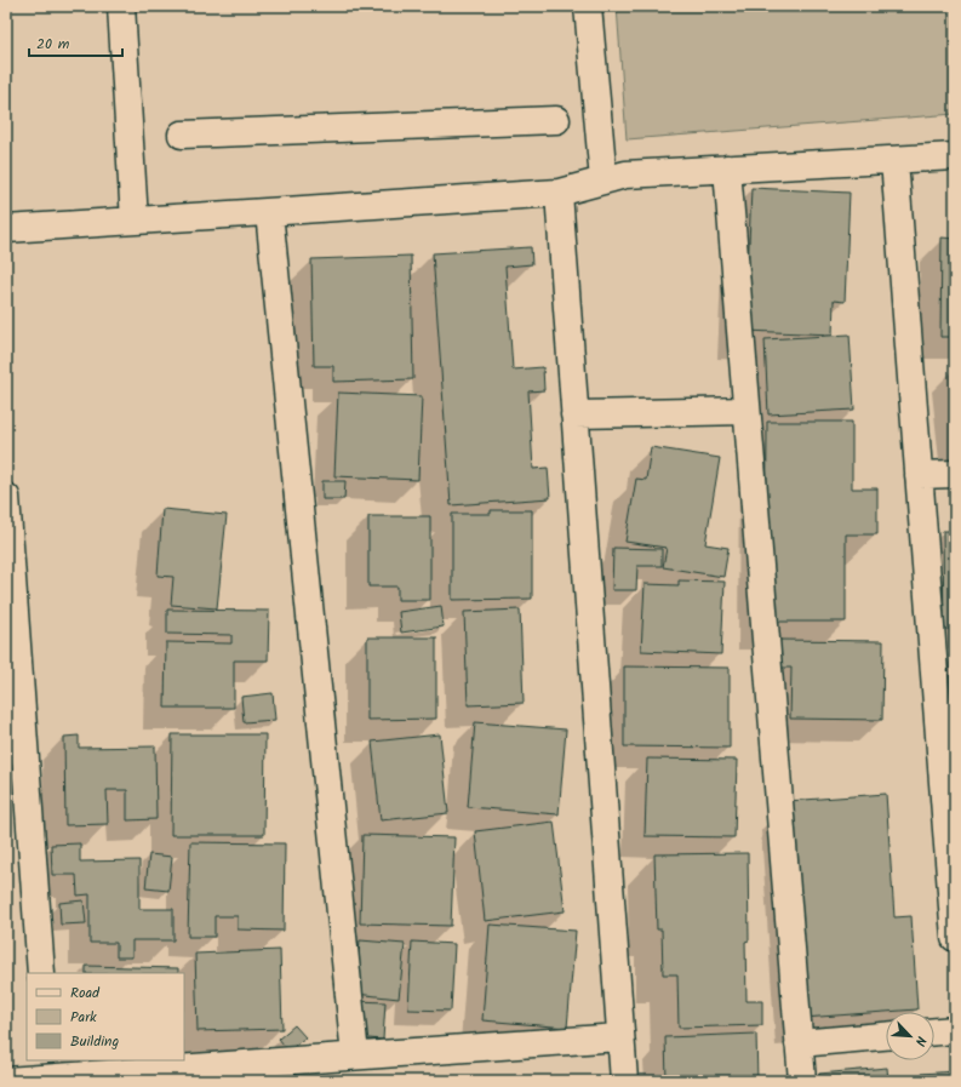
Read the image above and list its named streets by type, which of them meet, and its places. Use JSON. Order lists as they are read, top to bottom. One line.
{"legend":["Road","Park","Building"],"scale_bar":"20 m","north":"bottom right"}
